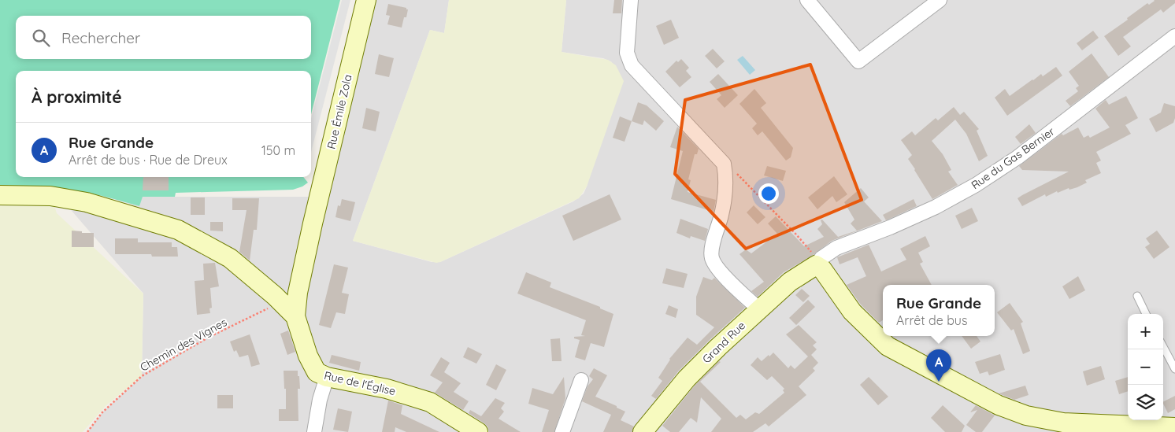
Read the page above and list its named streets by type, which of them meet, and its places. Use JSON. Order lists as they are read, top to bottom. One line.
{"streets":{"street":["Rue Émile Zola","Rue du Gas Bernier","Grand Rue","Rue de l'Église"],"path":["Chemin des Vignes"]},"crossings":[["Rue Émile Zola","Rue de l'Église"],["Rue du Gas Bernier","Grand Rue"]],"page":{"search":"Rechercher","heading":"À proximité","list":[{"mark":"A","name":"Rue Grande","note":"Arrêt de bus · Rue de Dreux","value":"150 m"}],"popup":["Rue Grande","Arrêt de bus"],"map_buttons":["+","−"],"pins":"A"}}
